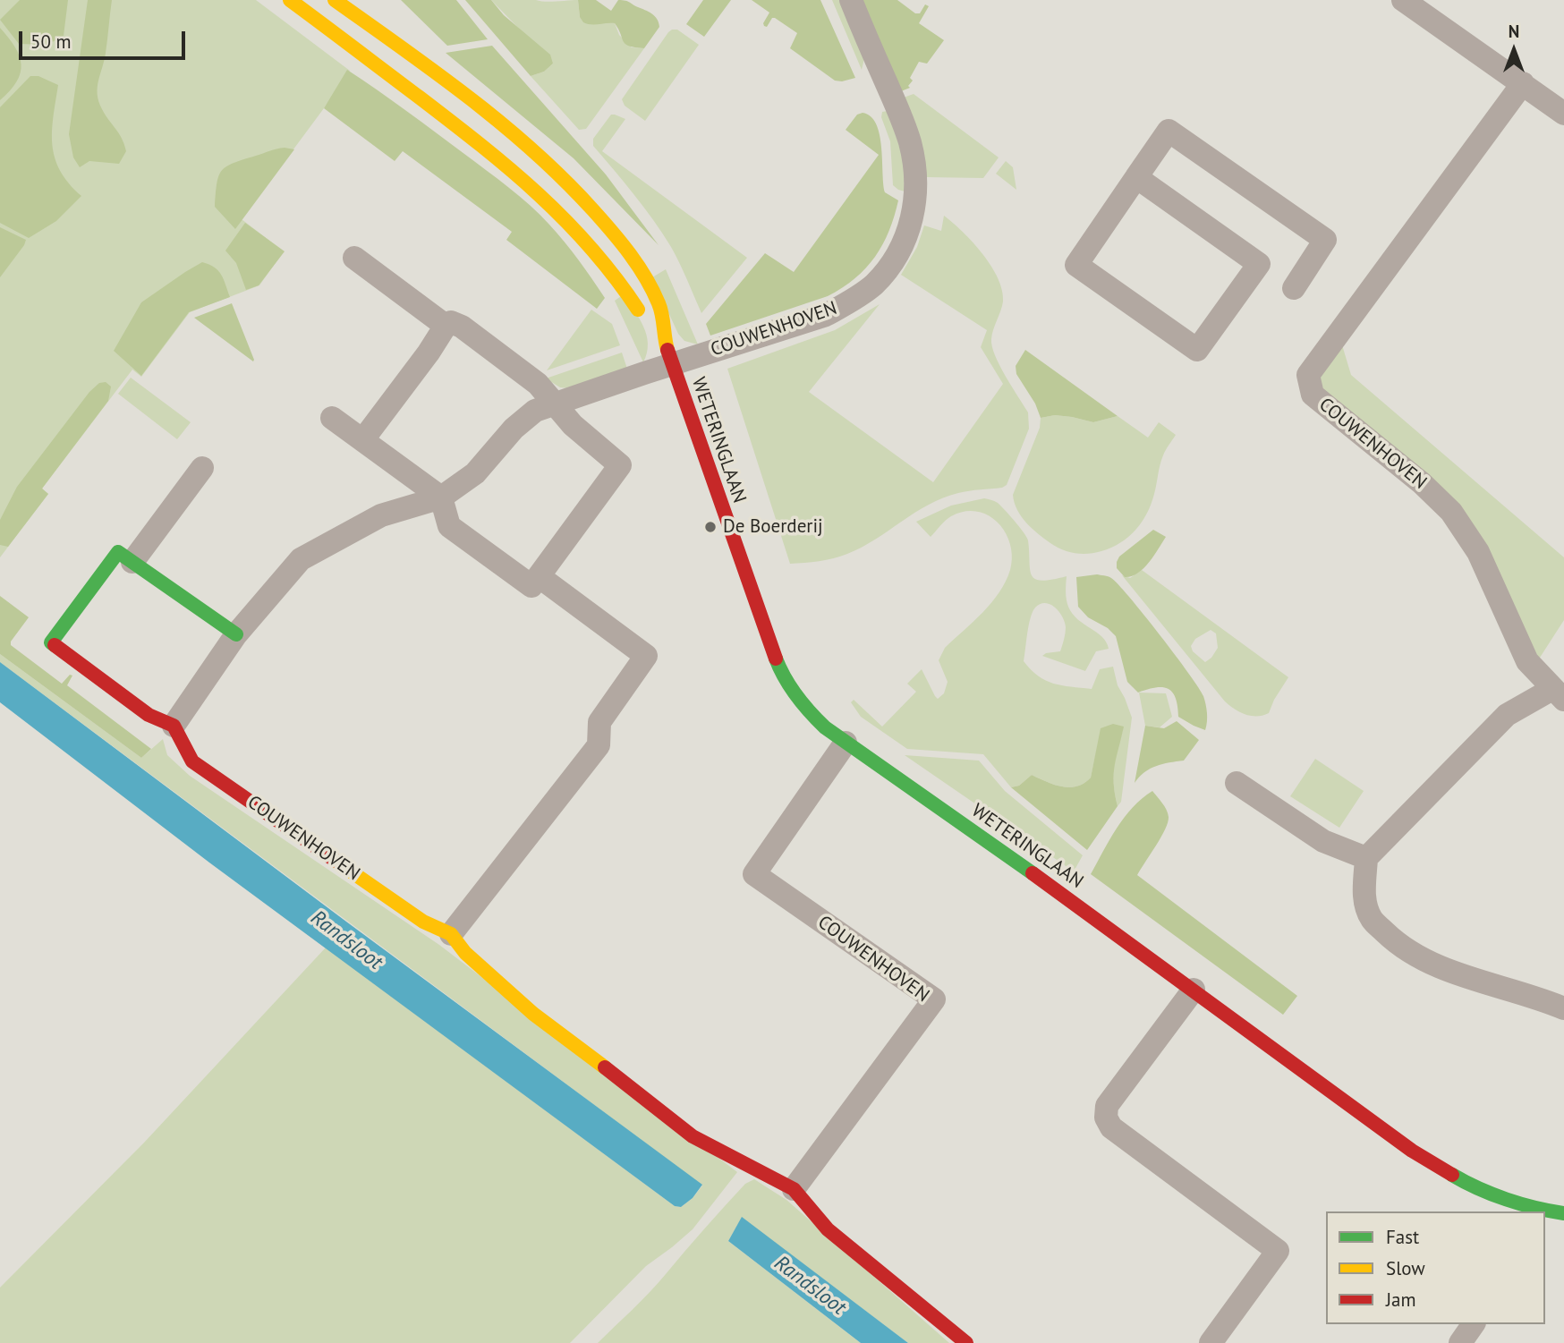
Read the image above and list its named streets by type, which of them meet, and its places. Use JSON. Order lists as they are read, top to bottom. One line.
{"streets":{"street":["COUWENHOVEN","WETERINGLAAN"]},"crossings":[["COUWENHOVEN","WETERINGLAAN"]],"water":["Randsloot"],"places":["De Boerderij"],"legend":["Fast","Slow","Jam"],"scale_bar":"50 m","north":"top"}
